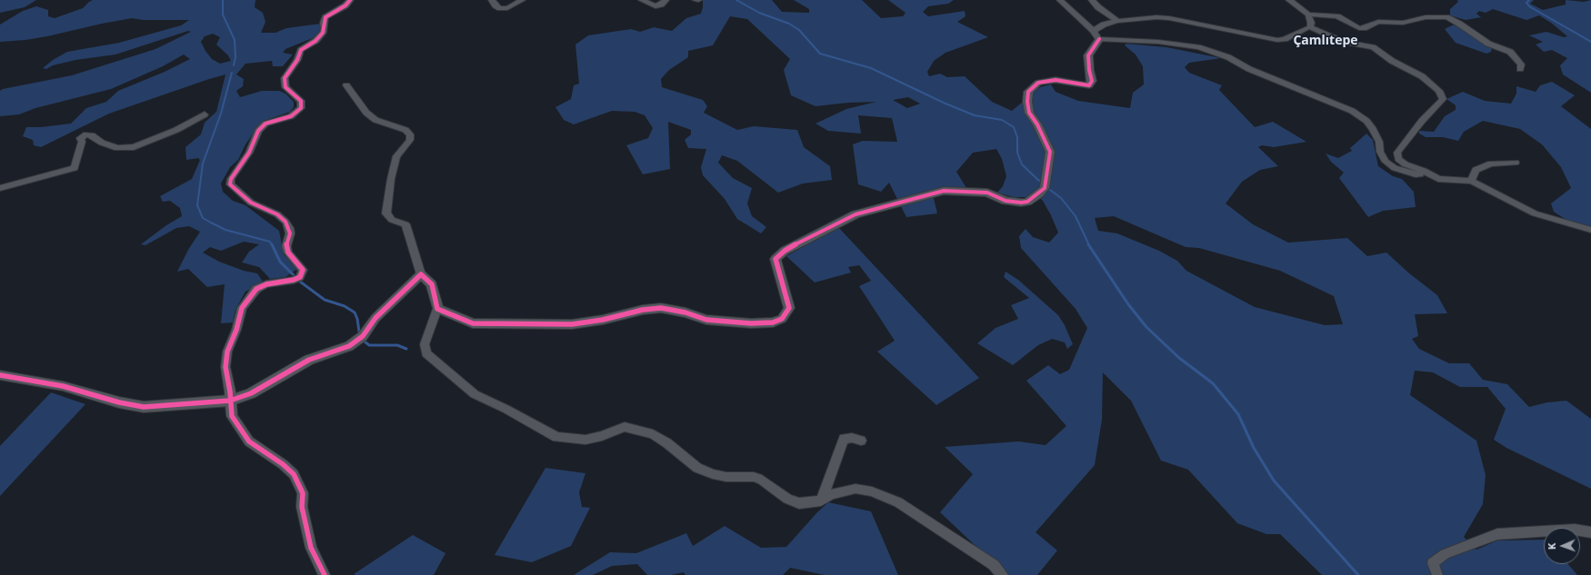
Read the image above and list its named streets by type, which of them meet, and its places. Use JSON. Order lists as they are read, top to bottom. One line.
{"districts":["Çamlıtepe"],"north":"left"}
